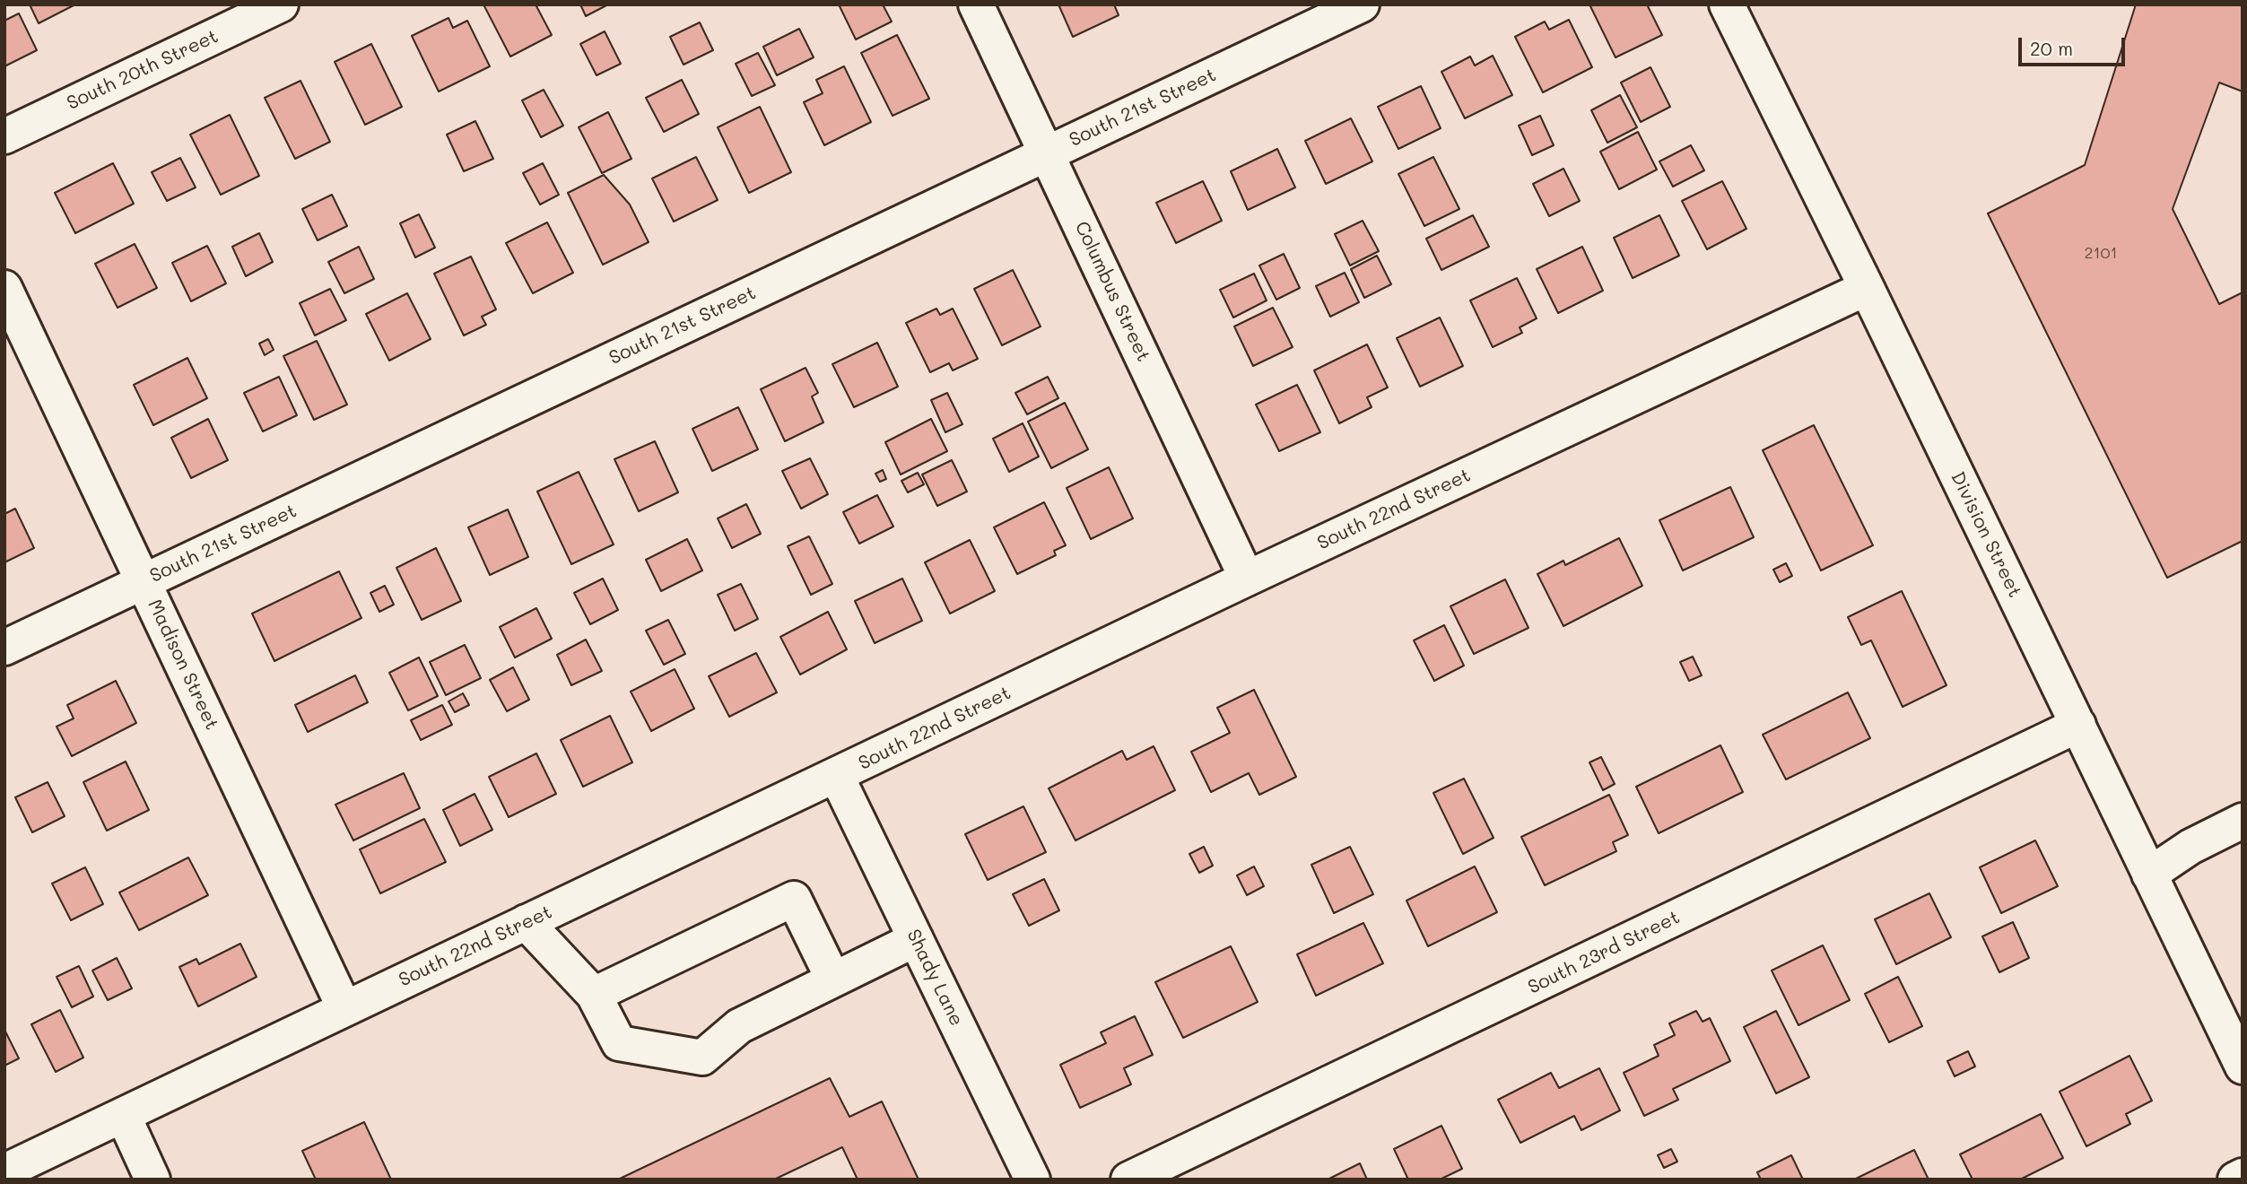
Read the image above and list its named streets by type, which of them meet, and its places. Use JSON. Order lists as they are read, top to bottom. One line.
{"streets":{"street":["South 20th Street","South 21st Street","Columbus Street","South 22nd Street","Division Street","Madison Street","South 23rd Street","Shady Lane"]},"crossings":[["South 21st Street","Columbus Street"],["South 21st Street","Madison Street"],["Columbus Street","South 22nd Street"],["South 22nd Street","Division Street"],["South 22nd Street","Madison Street"],["South 22nd Street","Shady Lane"],["Division Street","South 23rd Street"]],"house_numbers":["2101"],"scale_bar":"20 m"}
